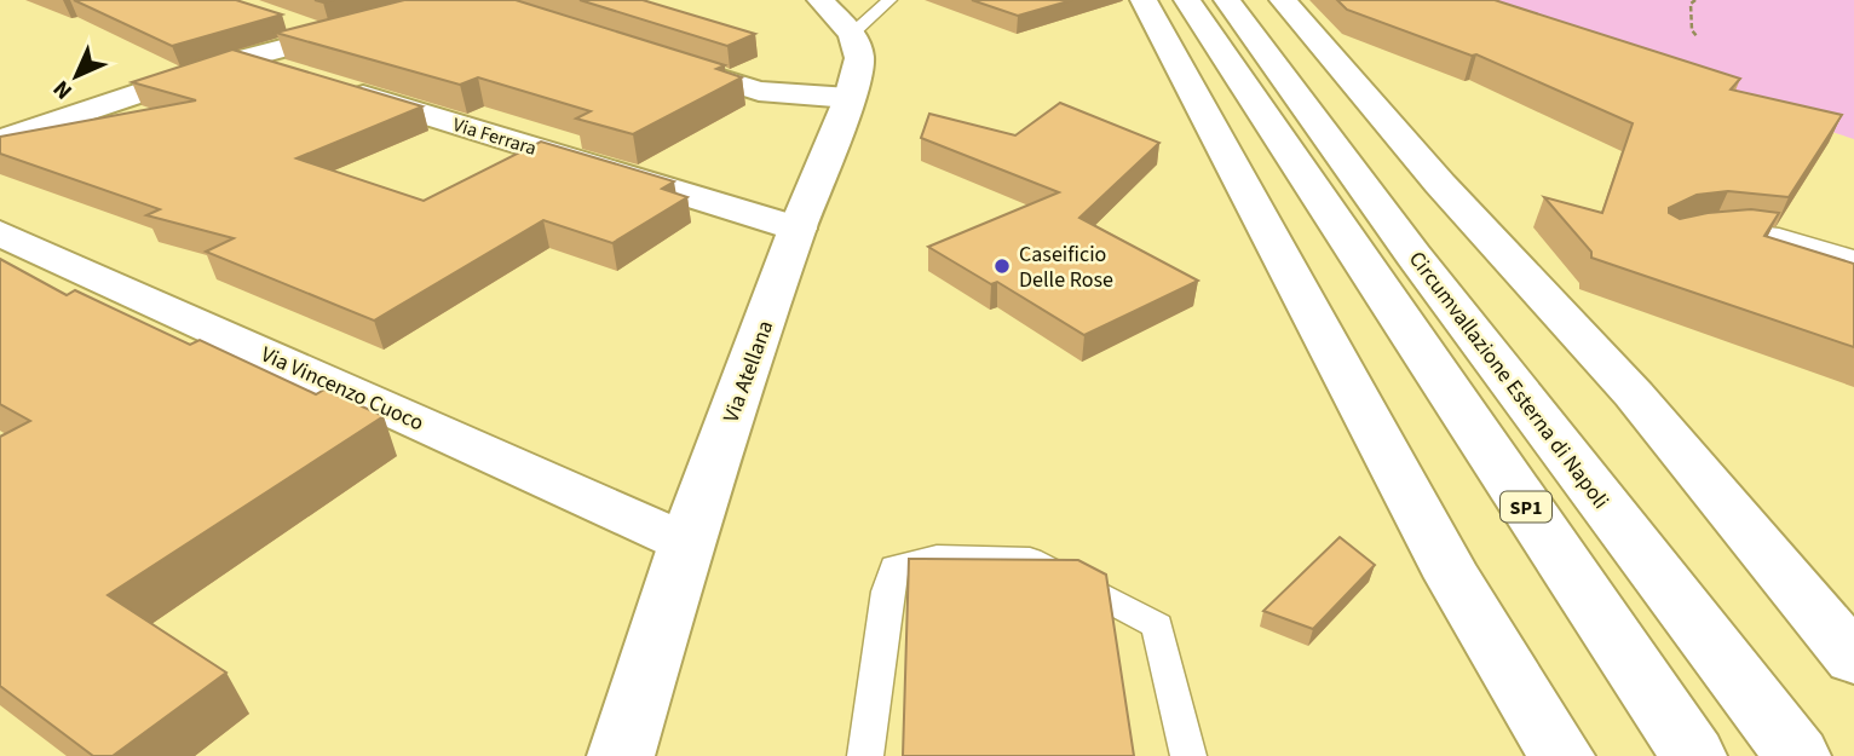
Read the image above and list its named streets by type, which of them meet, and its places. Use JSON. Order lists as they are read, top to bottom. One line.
{"streets":{"main road":["Via Ferrara","Via Atellana","Circumvallazione Esterna di Napoli","Via Vincenzo Cuoco","SP1"]},"crossings":[["Via Ferrara","Via Atellana"],["Via Atellana","Via Vincenzo Cuoco"]],"places":["Caseificio Delle Rose"],"north":"bottom left"}
